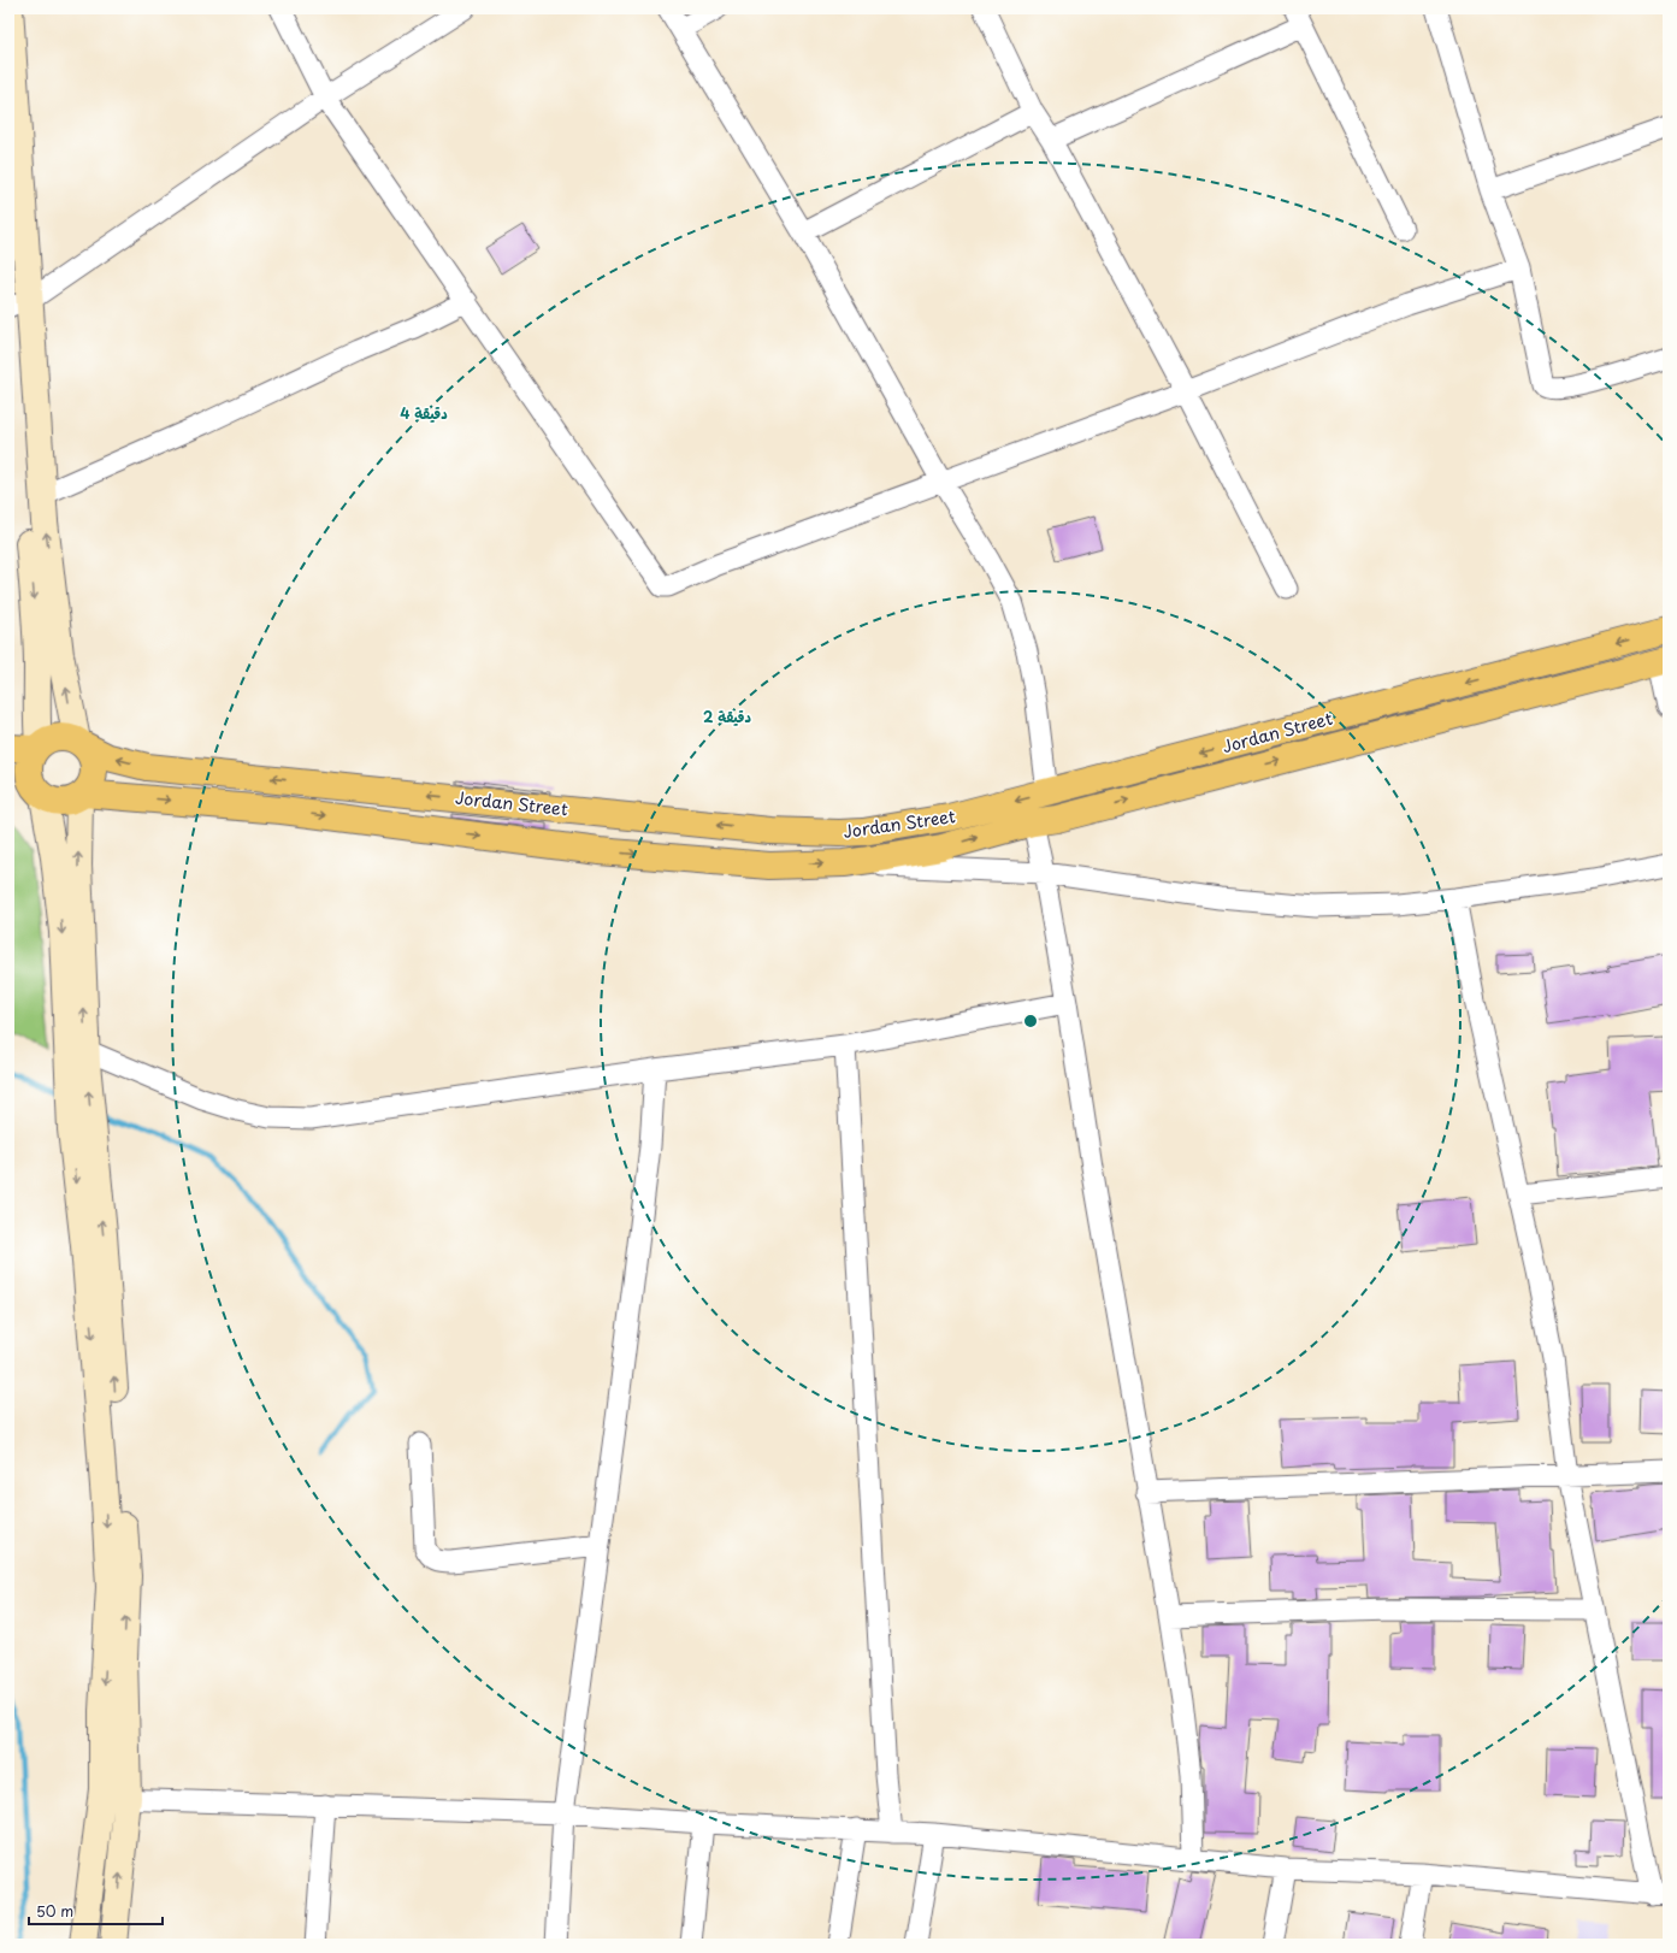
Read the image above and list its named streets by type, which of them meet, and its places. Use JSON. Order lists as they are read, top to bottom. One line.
{"streets":{"highway":["Jordan Street"]},"scale_bar":"50 m","rings":["4 دقيقة","2 دقيقة"]}
